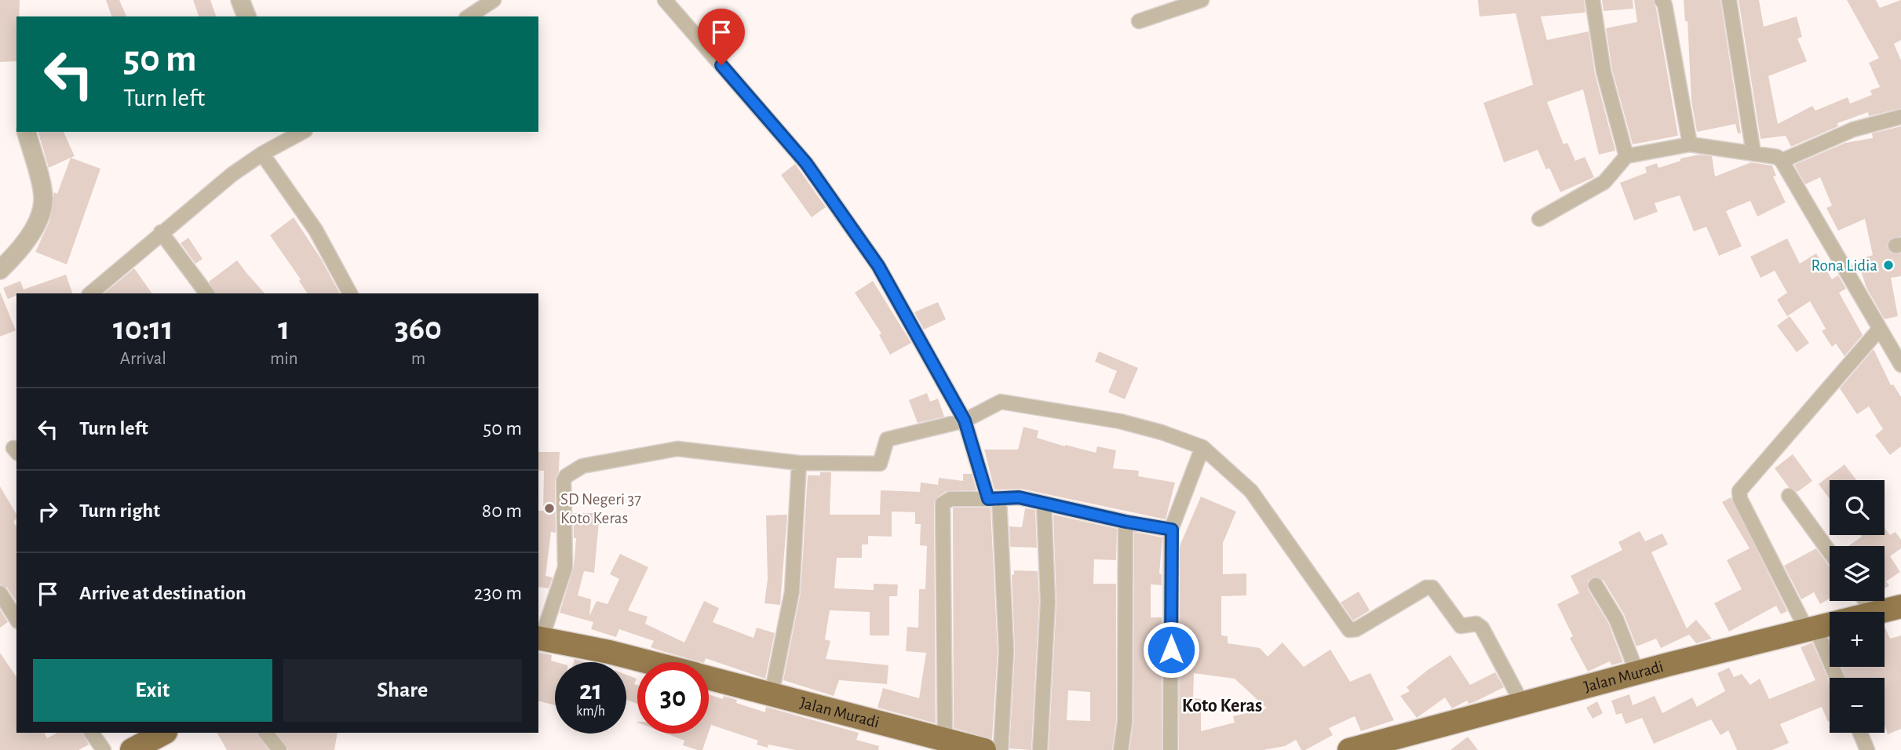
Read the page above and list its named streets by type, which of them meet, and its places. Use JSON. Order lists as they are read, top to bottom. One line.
{"streets":{"highway":["Jalan Muradi"]},"districts":["Koto Keras"],"places":["Rona Lidia","SD Negeri 37 Koto Keras"],"page":{"turn":["50 m","Turn left"],"eta":["10:11","Arrival","1","min","360","m"],"list":[{"name":"Turn left","value":"50 m"},{"name":"Turn right","value":"80 m"},{"name":"Arrive at destination","value":"230 m"}],"map_buttons":["+","−"],"buttons":["Exit","Share"],"speed":"21 km/h","limit":"30"}}
